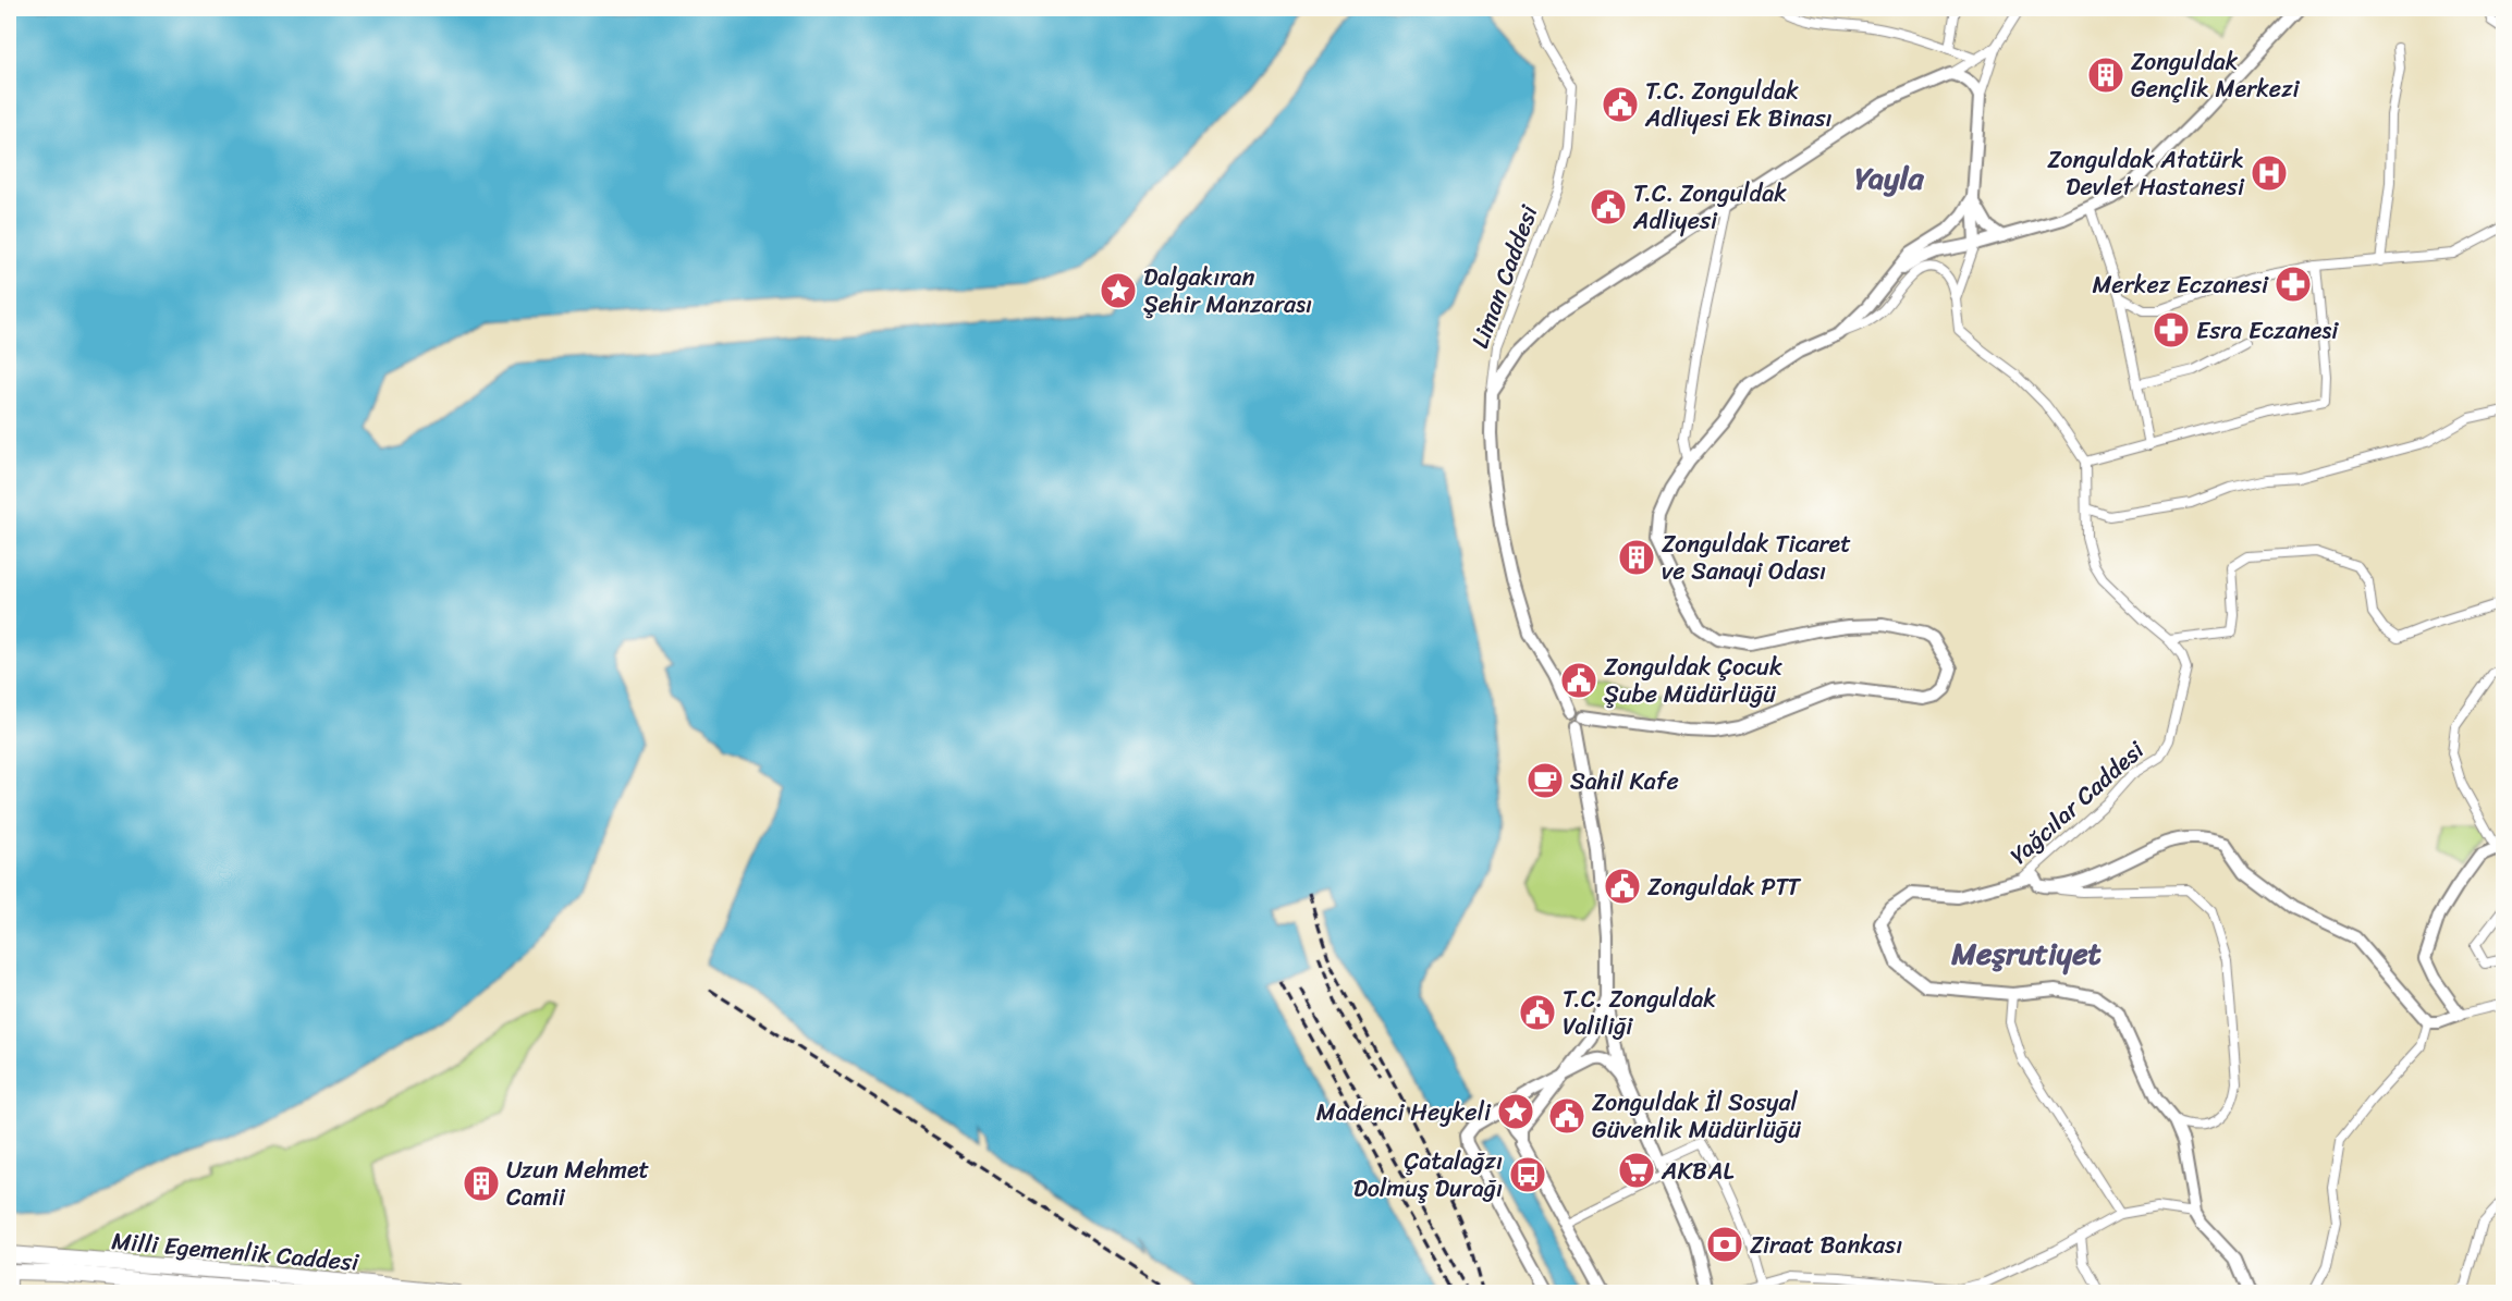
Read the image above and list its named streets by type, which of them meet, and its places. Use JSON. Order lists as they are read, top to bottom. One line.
{"streets":{"highway":["Milli Egemenlik Caddesi"],"main road":["Liman Caddesi","Yağcılar Caddesi"]},"districts":["Yayla","Meşrutiyet"],"places":{"building":["Zonguldak Gençlik Merkezi","Zonguldak Ticaret ve Sanayi Odası","Uzun Mehmet Camii"],"public building":["T.C. Zonguldak Adliyesi Ek Binası","T.C. Zonguldak Adliyesi","Zonguldak Çocuk Şube Müdürlüğü","Zonguldak PTT","T.C. Zonguldak Valiliği","Zonguldak İl Sosyal Güvenlik Müdürlüğü"],"hospital":["Zonguldak Atatürk Devlet Hastanesi"],"pharmacy":["Merkez Eczanesi","Esra Eczanesi"],"place":["Dalgakıran Şehir Manzarası","Madenci Heykeli"],"cafe":["Sahil Kafe"],"supermarket":["AKBAL"],"bus stop":["Çatalağzı Dolmuş Durağı"],"bank":["Ziraat Bankası"]}}
